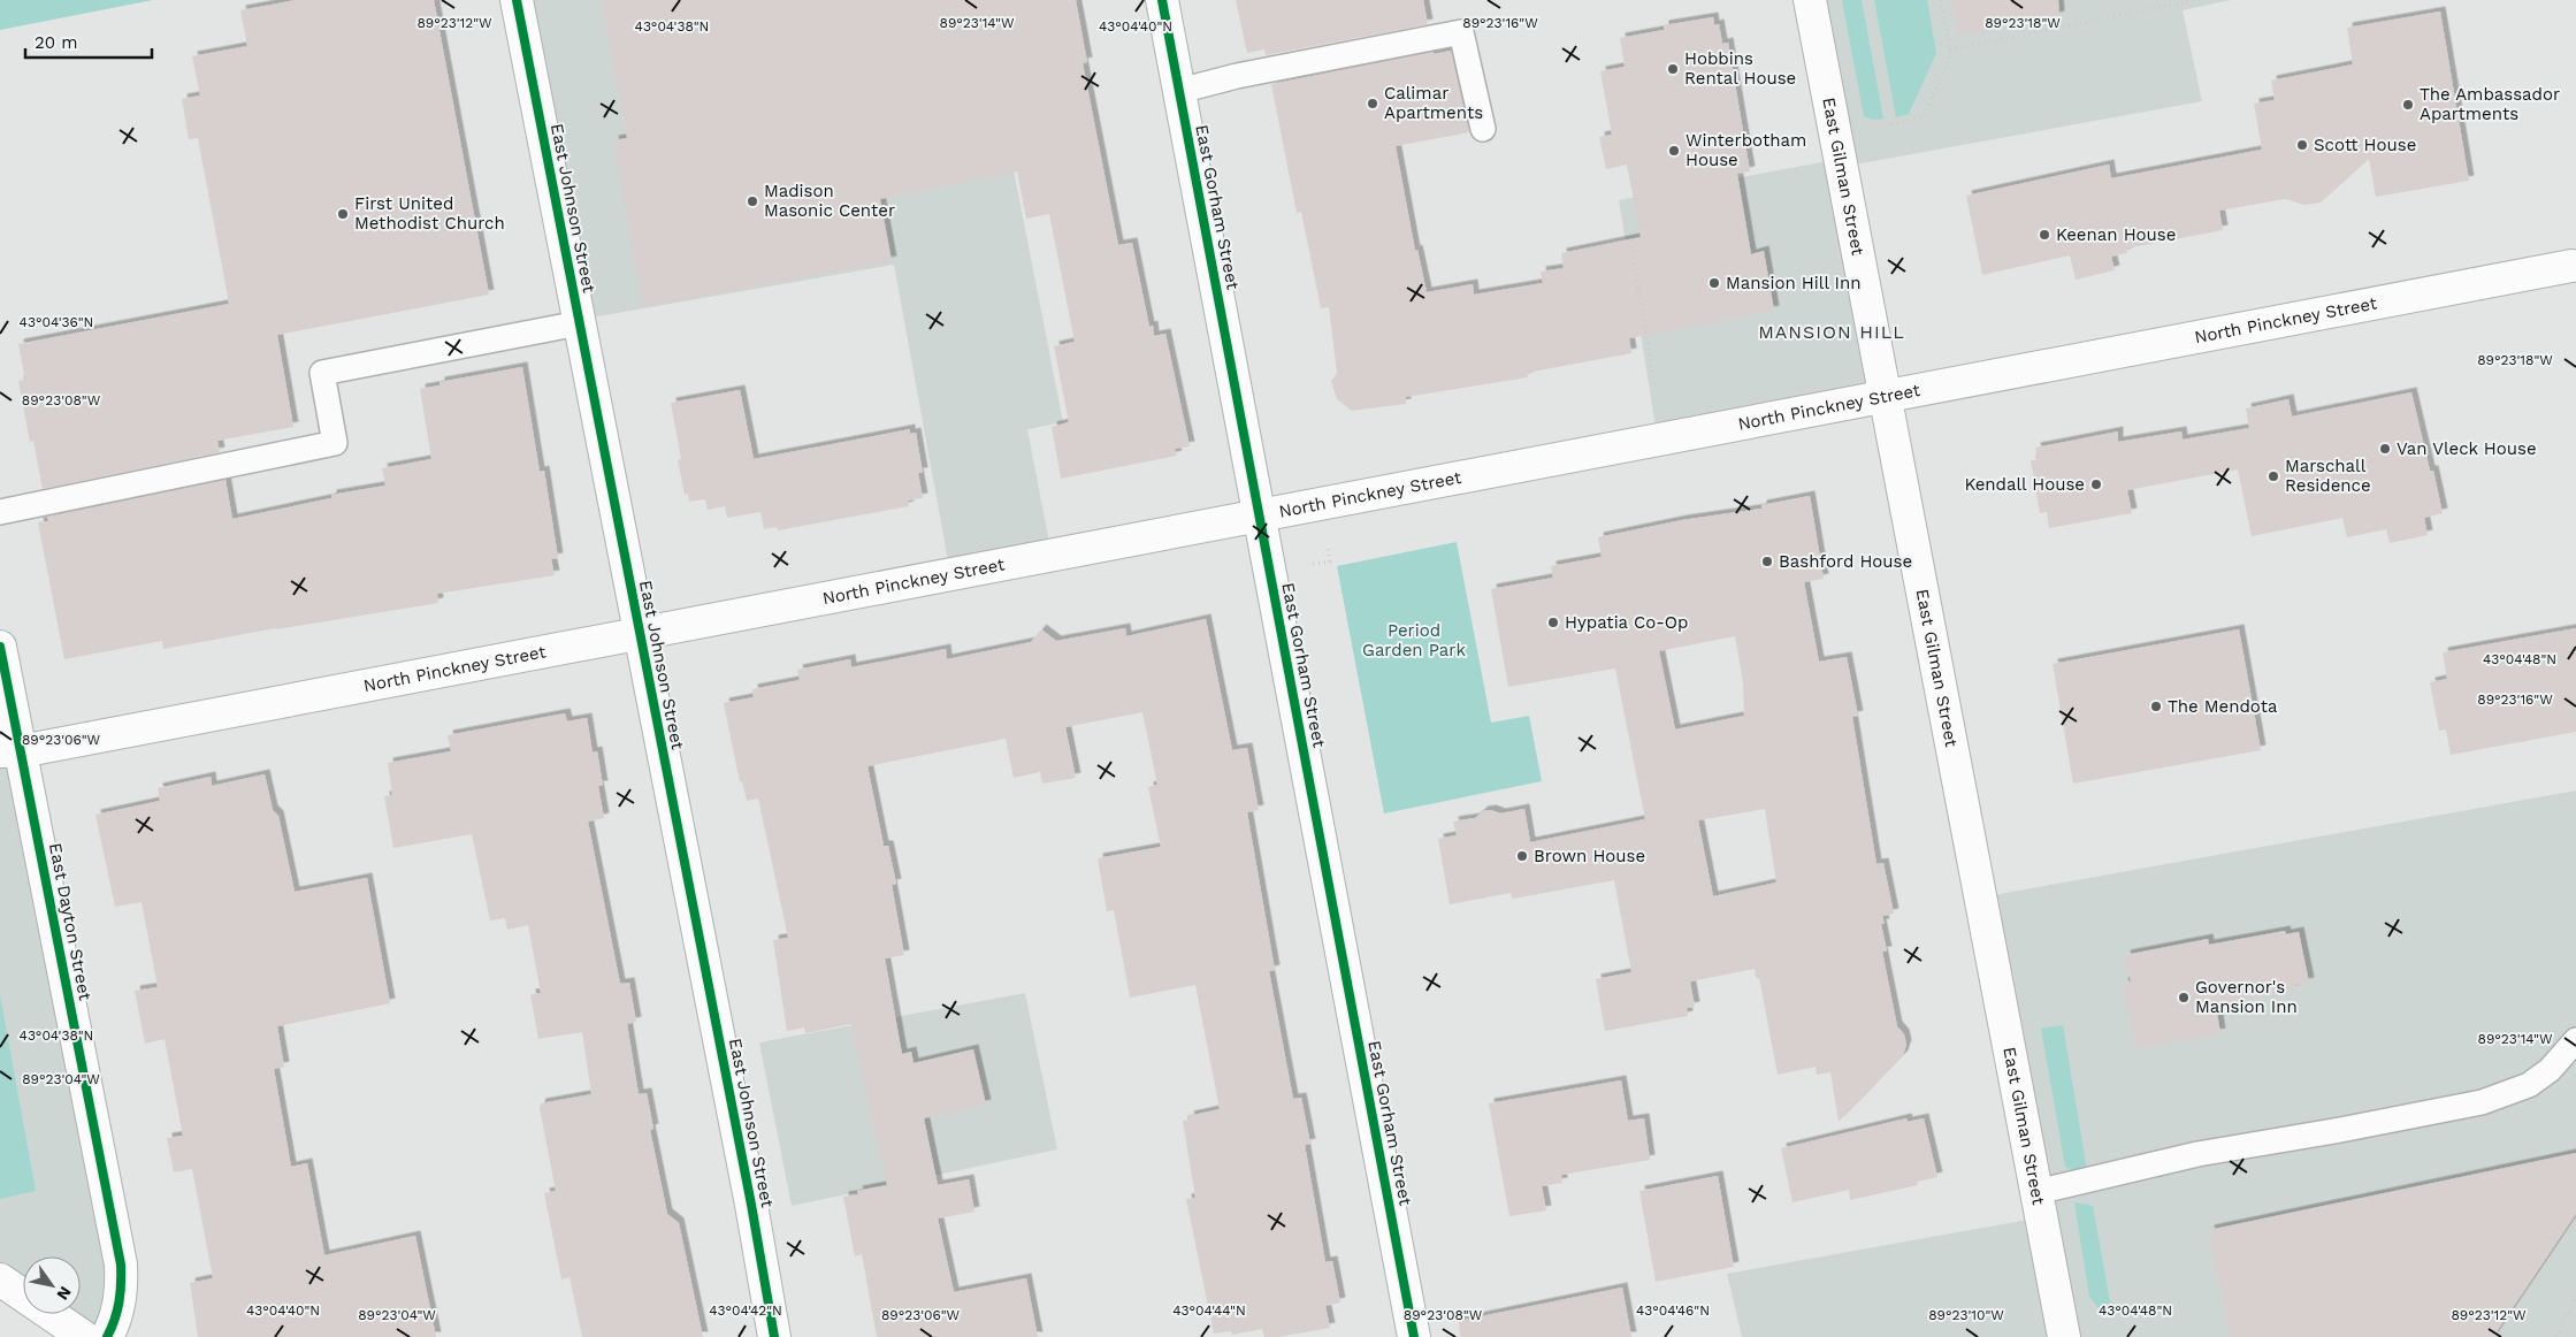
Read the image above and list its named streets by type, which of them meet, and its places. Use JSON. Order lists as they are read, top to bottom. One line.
{"streets":{"street":["East Gilman Street","East Gorham Street","East Johnson Street","North Pinckney Street","East Dayton Street"]},"crossings":[["East Gilman Street","North Pinckney Street"],["East Gorham Street","North Pinckney Street"],["East Johnson Street","North Pinckney Street"],["North Pinckney Street","East Dayton Street"]],"districts":["MANSION HILL"],"parks":["Period Garden Park"],"places":["Hobbins Rental House","Calimar Apartments","The Ambassador Apartments","Scott House","Winterbotham House","Madison Masonic Center","First United Methodist Church","Keenan House","Mansion Hill Inn","Van Vleck House","Marschall Residence","Kendall House","Bashford House","Hypatia Co-Op","The Mendota","Brown House","Governor's Mansion Inn"],"scale_bar":"20 m","north":"bottom right","coordinates":["89°23'16\"W","89°23'12\"W","89°23'14\"W","89°23'18\"W","43°04'38\"N","43°04'40\"N","43°04'36\"N","89°23'08\"W","43°04'48\"N","89°23'06\"W","89°23'04\"W","43°04'42\"N","43°04'44\"N","43°04'46\"N","89°23'10\"W"]}
